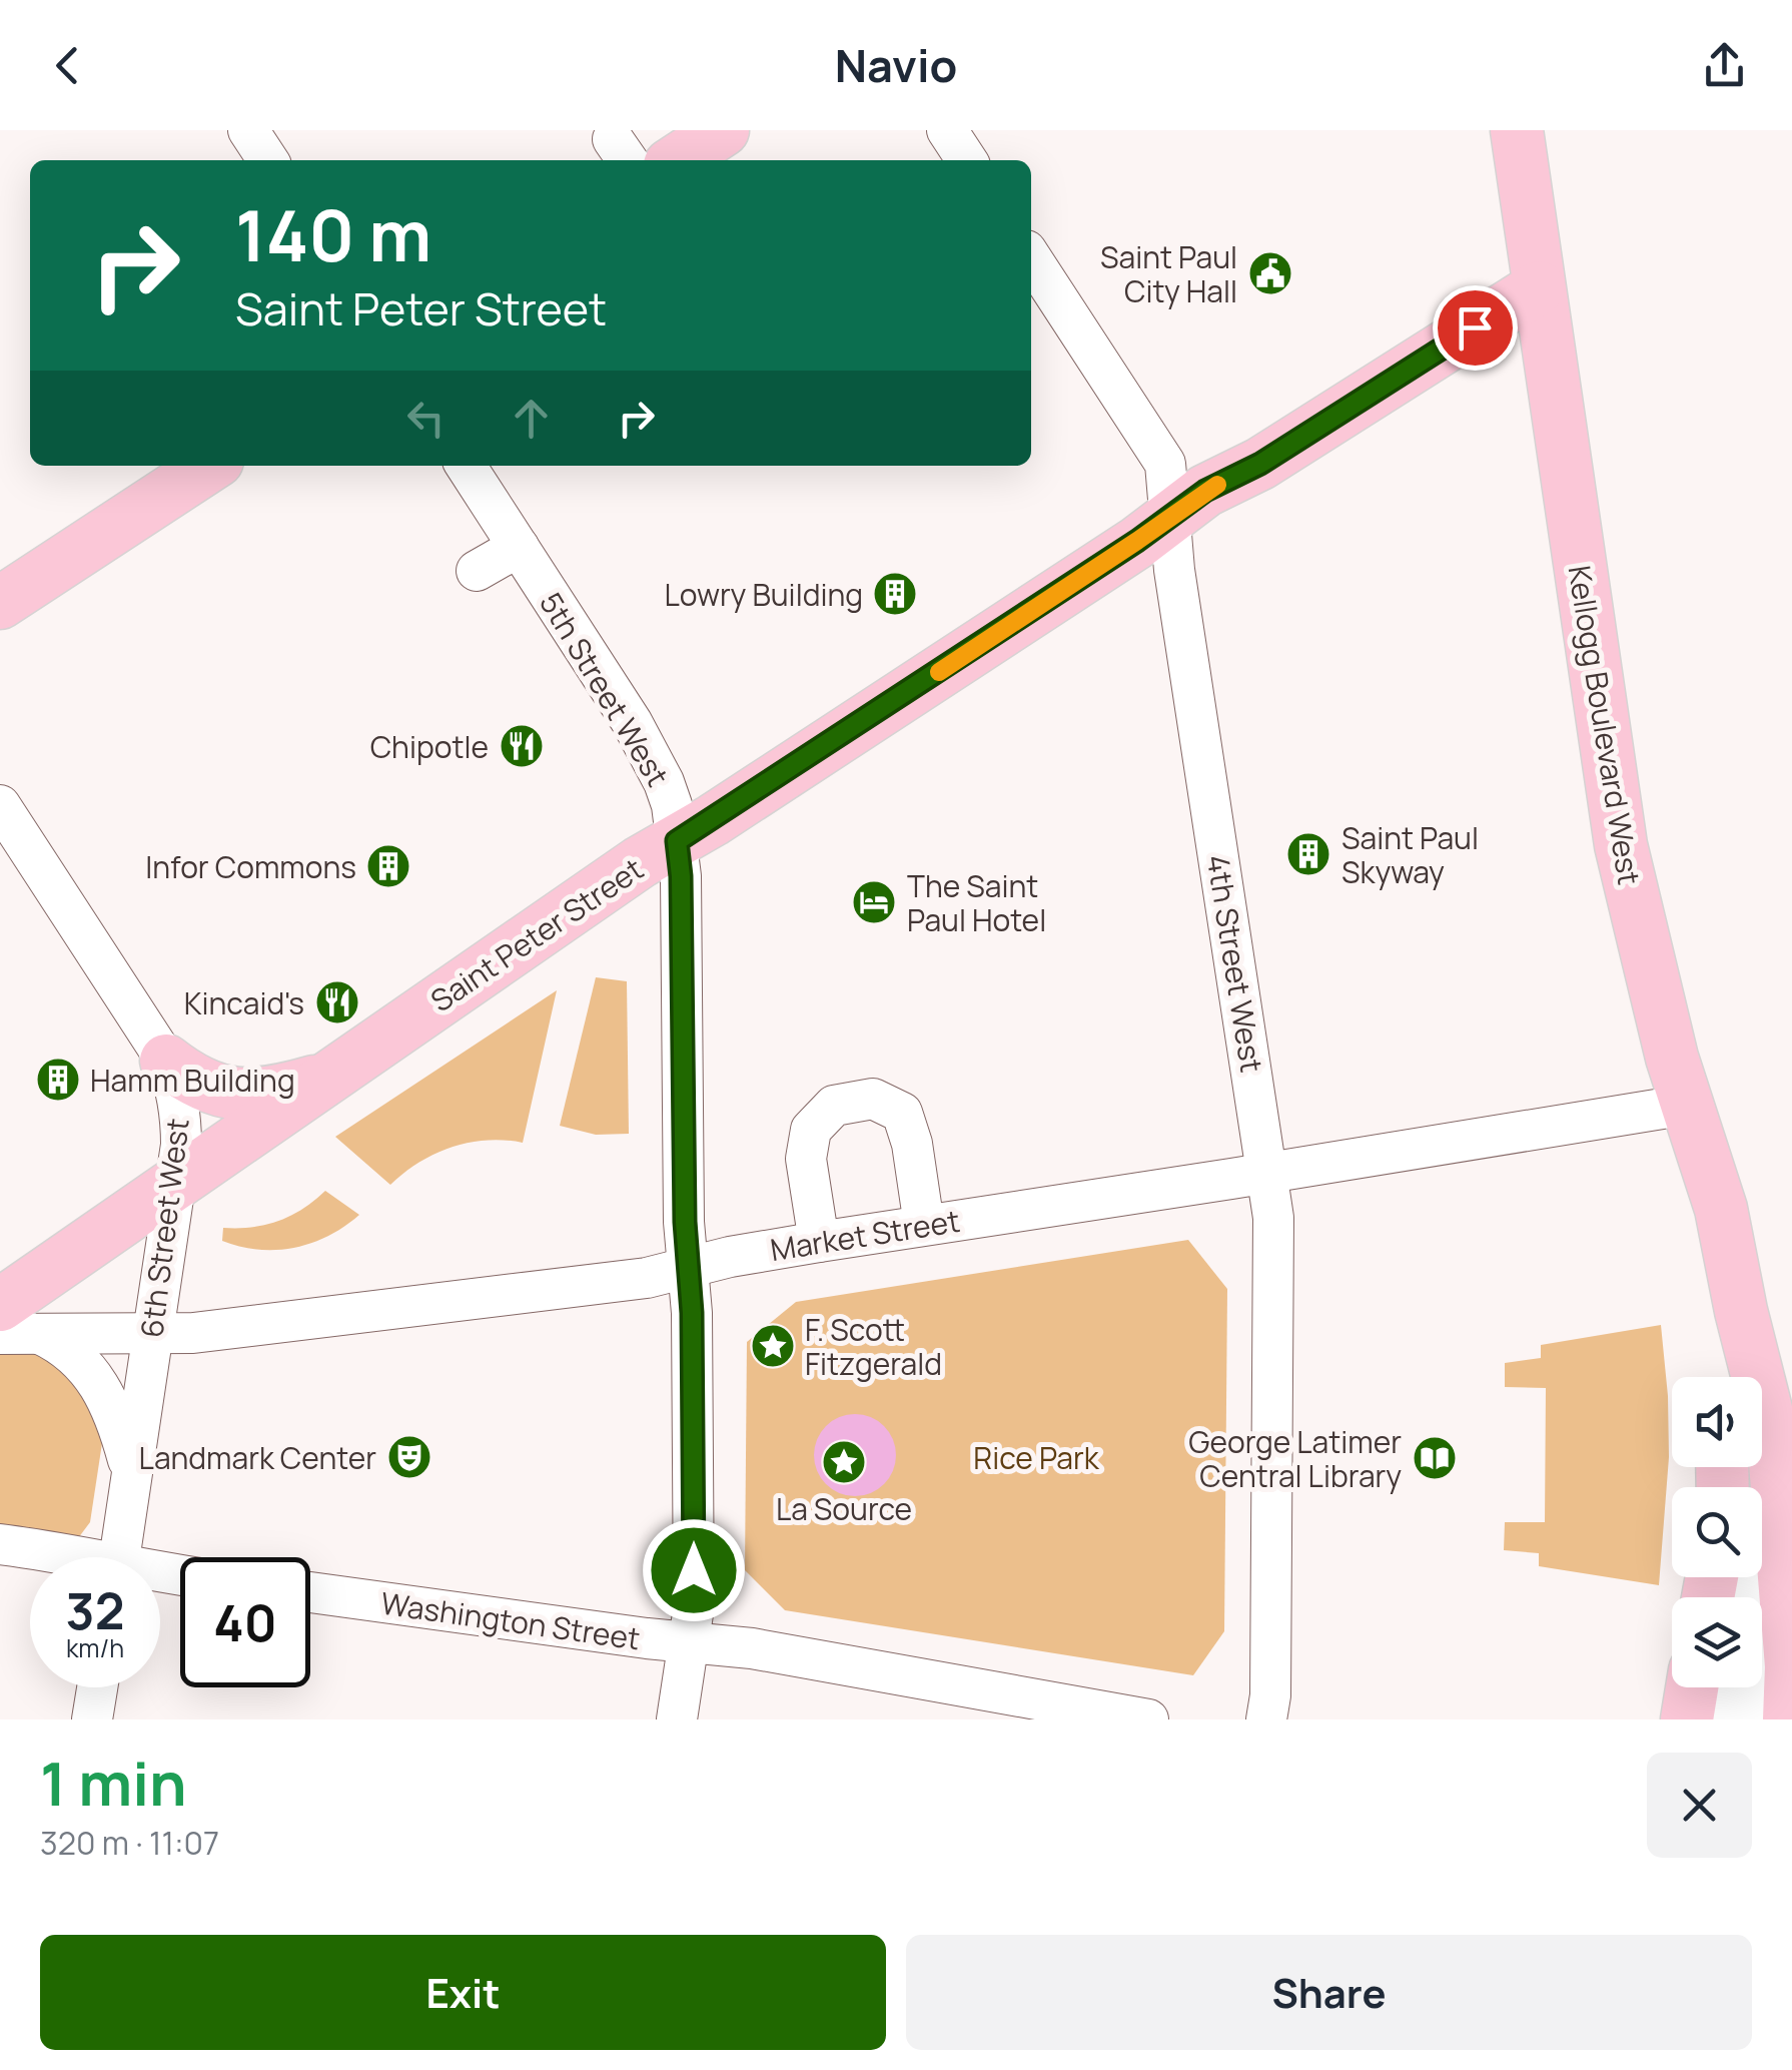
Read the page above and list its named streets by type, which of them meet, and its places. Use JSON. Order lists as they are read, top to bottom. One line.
{"streets":{"main road":["Kellogg Boulevard West","Saint Peter Street"],"street":["5th Street West","4th Street West","6th Street West","Market Street","Washington Street"]},"crossings":[["5th Street West","Saint Peter Street"],["5th Street West","Market Street"],["5th Street West","Washington Street"],["Kellogg Boulevard West","Saint Peter Street"],["Kellogg Boulevard West","Market Street"],["Saint Peter Street","4th Street West"],["Saint Peter Street","6th Street West"],["Saint Peter Street","Market Street"],["4th Street West","Market Street"],["6th Street West","Market Street"]],"parks":["Rice Park"],"places":{"public building":["Saint Paul City Hall"],"building":["Lowry Building","Saint Paul Skyway","Infor Commons","Hamm Building"],"restaurant":["Chipotle","Kincaid's"],"hotel":["The Saint Paul Hotel"],"place":["F. Scott Fitzgerald","La Source"],"theatre":["Landmark Center"],"library":["George Latimer Central Library"]},"page":{"header":"Navio","turn":["140 m","Saint Peter Street"],"speed":"32 km/h","limit":"40","heading":["1 min","320 m · 11:07"],"buttons":["Exit","Share"]}}
